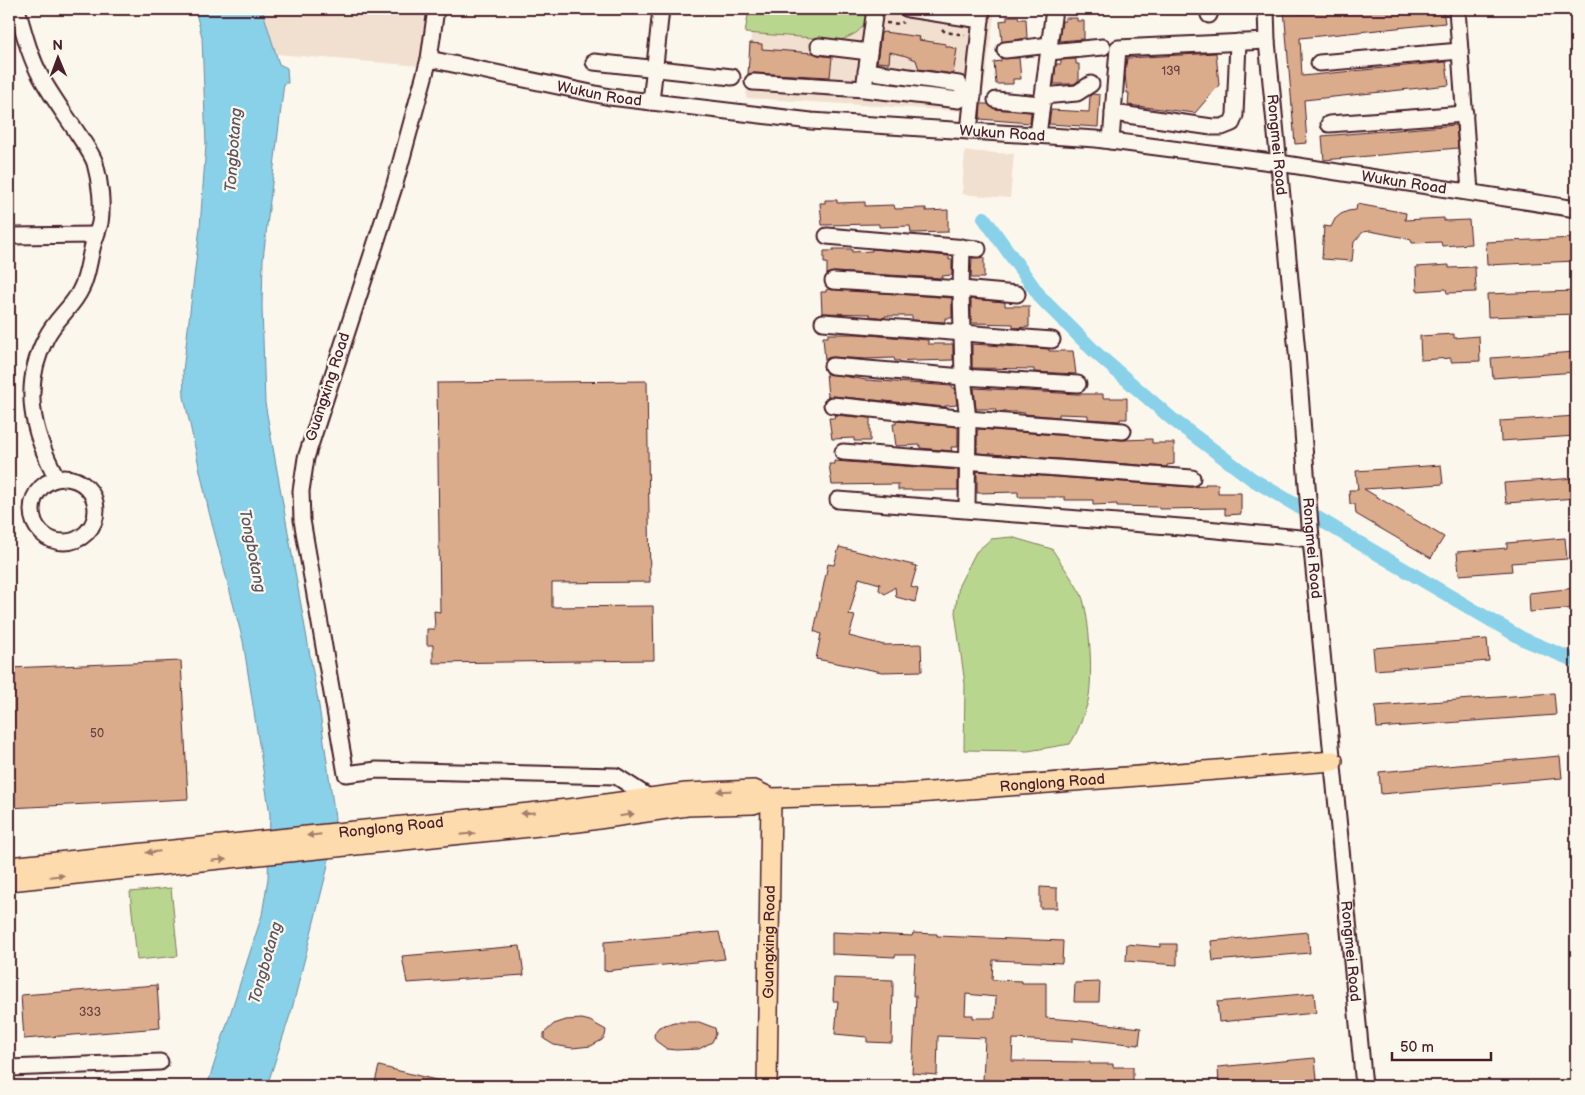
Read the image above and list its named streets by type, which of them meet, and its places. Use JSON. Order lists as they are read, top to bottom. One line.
{"streets":{"main road":["Guangxing Road","Ronglong Road"],"street":["Wukun Road","Rongmei Road"]},"crossings":[["Wukun Road","Rongmei Road"],["Wukun Road","Guangxing Road"],["Rongmei Road","Ronglong Road"],["Guangxing Road","Ronglong Road"]],"water":["Tongbotang"],"house_numbers":["139","50","333"],"scale_bar":"50 m","north":"top"}
